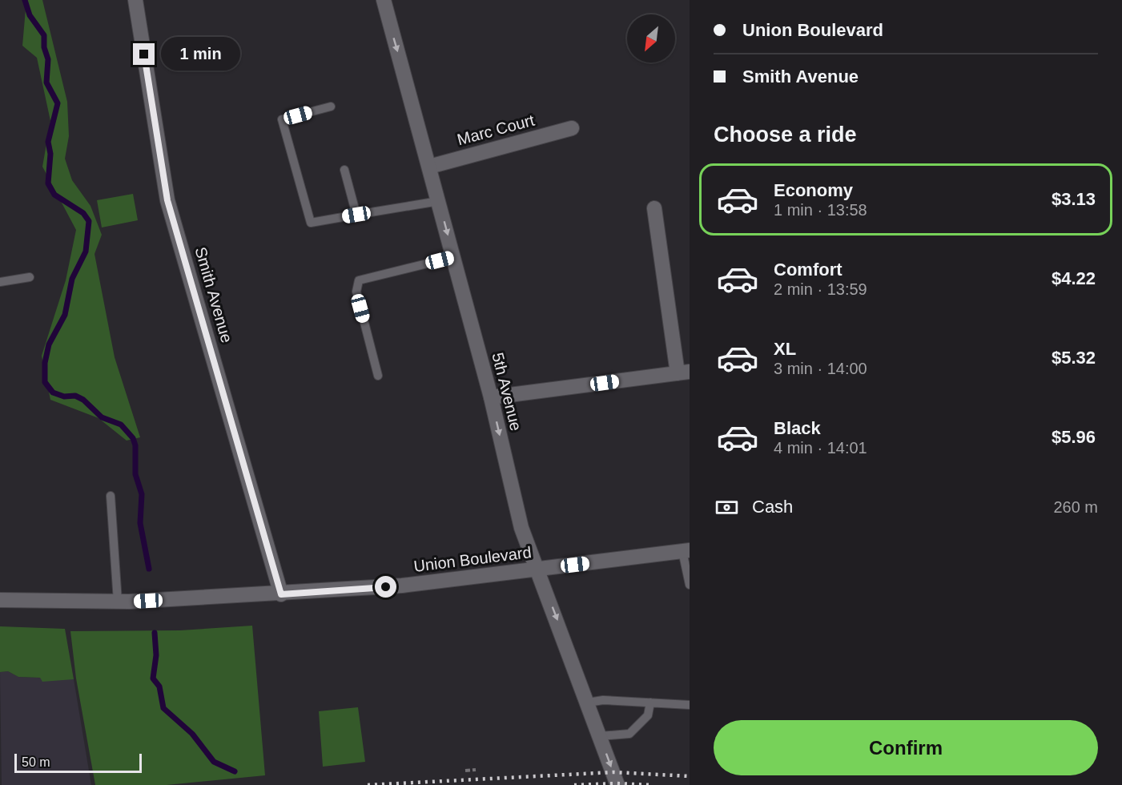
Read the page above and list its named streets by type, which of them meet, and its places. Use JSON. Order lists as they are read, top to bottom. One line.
{"streets":{"main road":["Marc Court","Smith Avenue","5th Avenue","Union Boulevard"]},"crossings":[["Marc Court","5th Avenue"],["Smith Avenue","Union Boulevard"],["5th Avenue","Union Boulevard"]],"one_way":["5th Avenue"],"scale_bar":"50 m","north":"bottom left","page":{"banner":["Union Boulevard","Smith Avenue"],"bubble":"1 min","heading":"Choose a ride","list":[{"name":"Economy","note":"1 min · 13:58","value":"$3.13"},{"name":"Comfort","note":"2 min · 13:59","value":"$4.22"},{"name":"XL","note":"3 min · 14:00","value":"$5.32"},{"name":"Black","note":"4 min · 14:01","value":"$5.96"}],"pay":["Cash","260 m"],"buttons":"Confirm","scale":"50 m"}}
